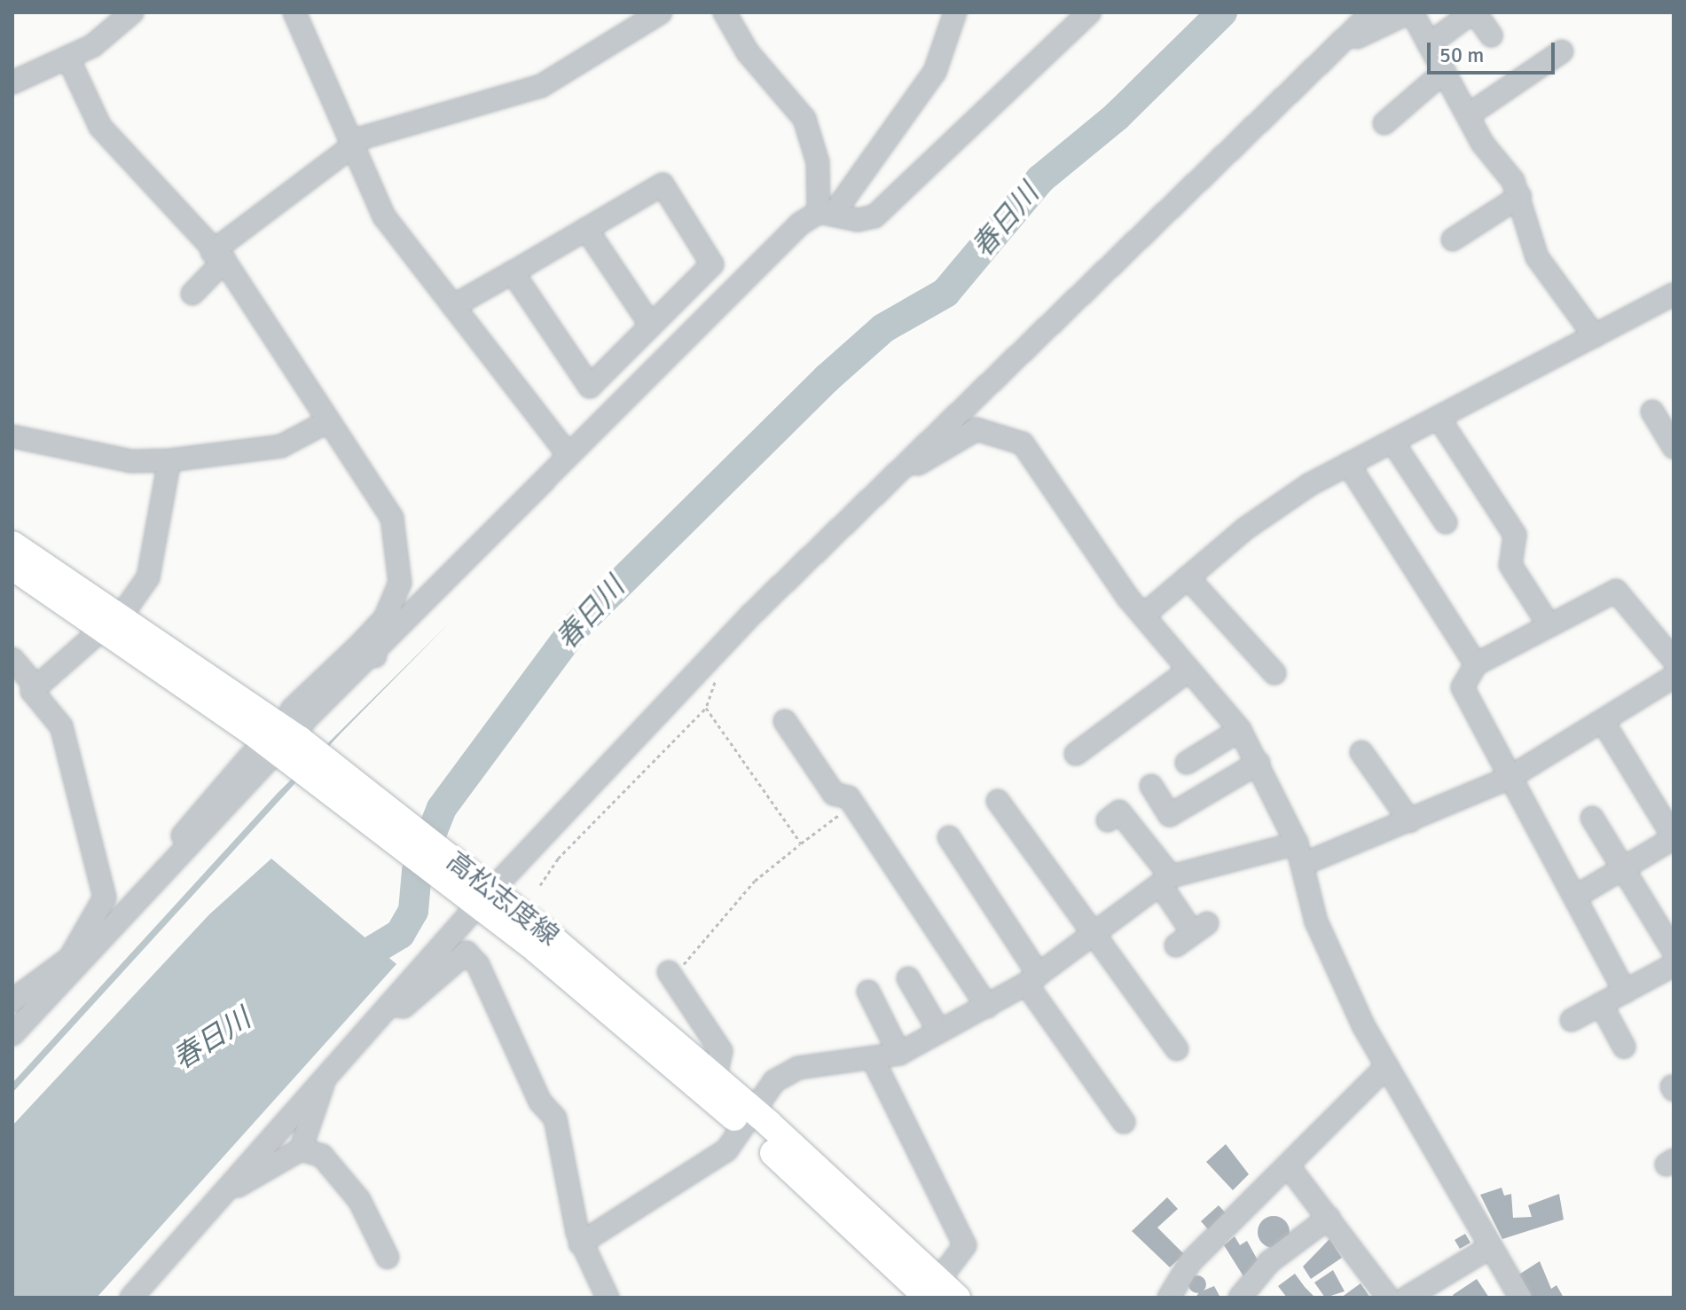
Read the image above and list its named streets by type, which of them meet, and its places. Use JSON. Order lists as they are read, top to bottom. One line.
{"streets":{"main road":["高松志度線"]},"water":["春日川"],"scale_bar":"50 m"}
